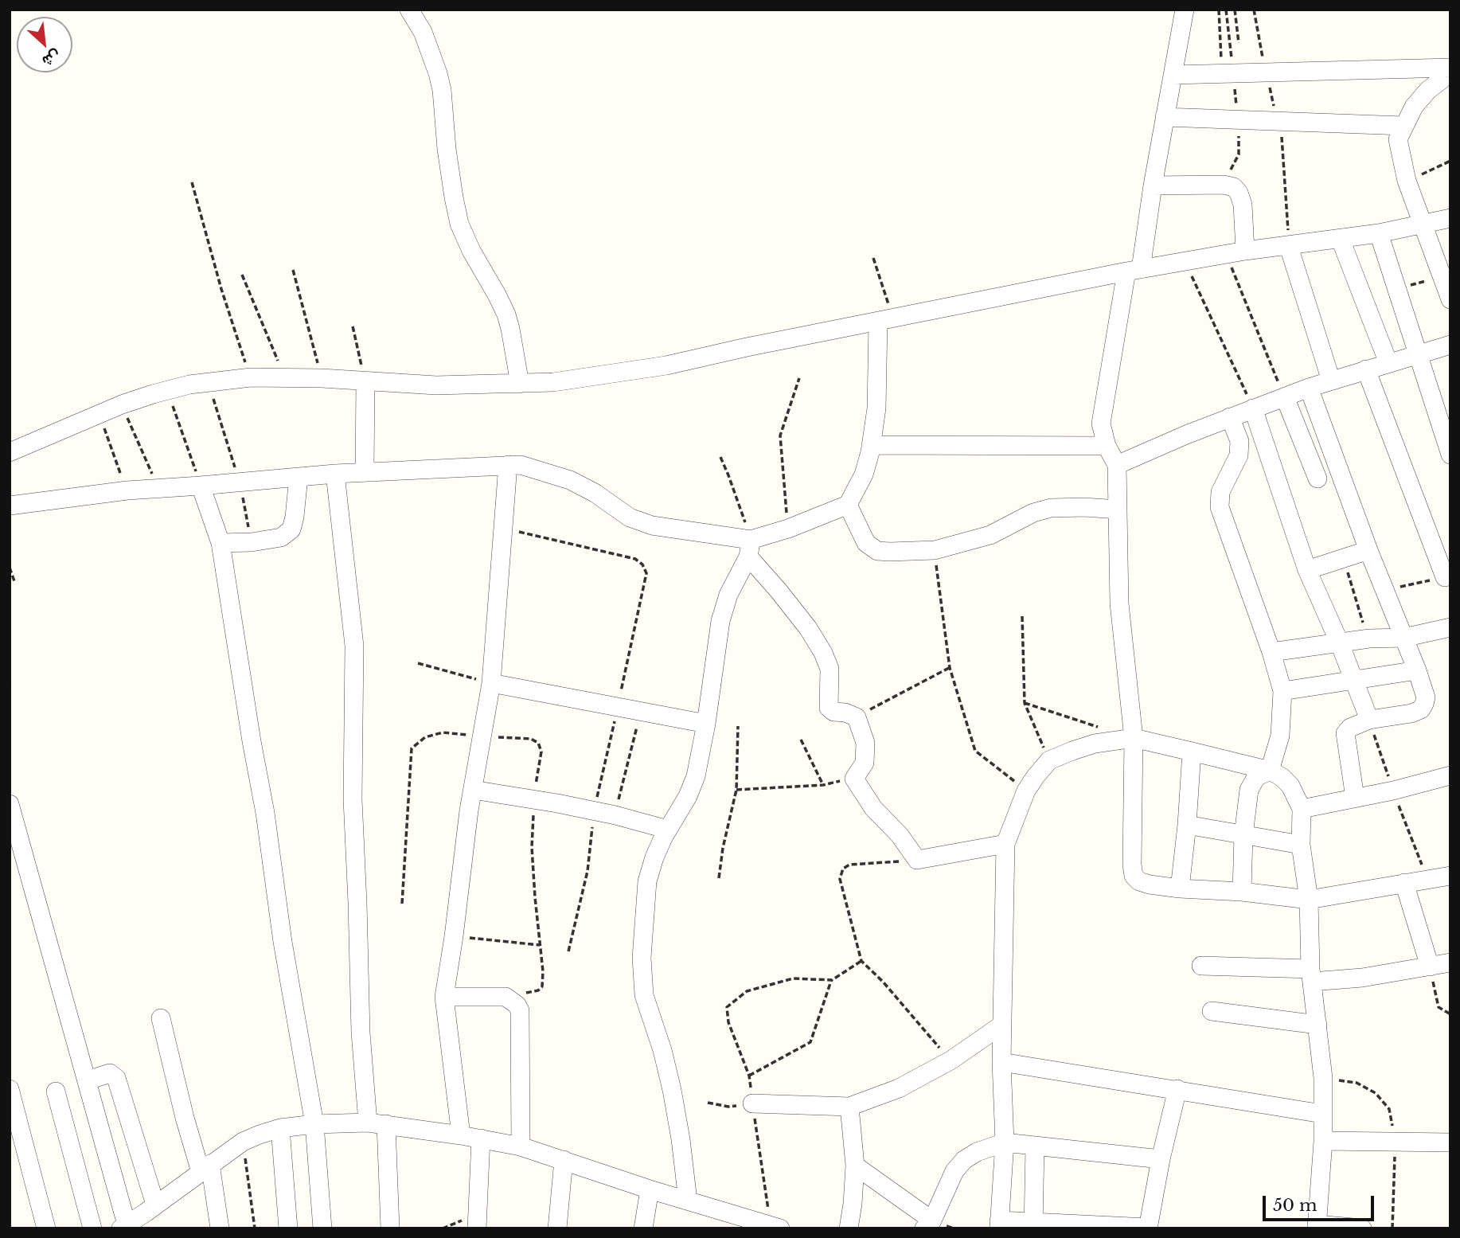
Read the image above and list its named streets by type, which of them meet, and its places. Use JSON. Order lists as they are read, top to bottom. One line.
{"scale_bar":"50 m","north":"bottom right"}
